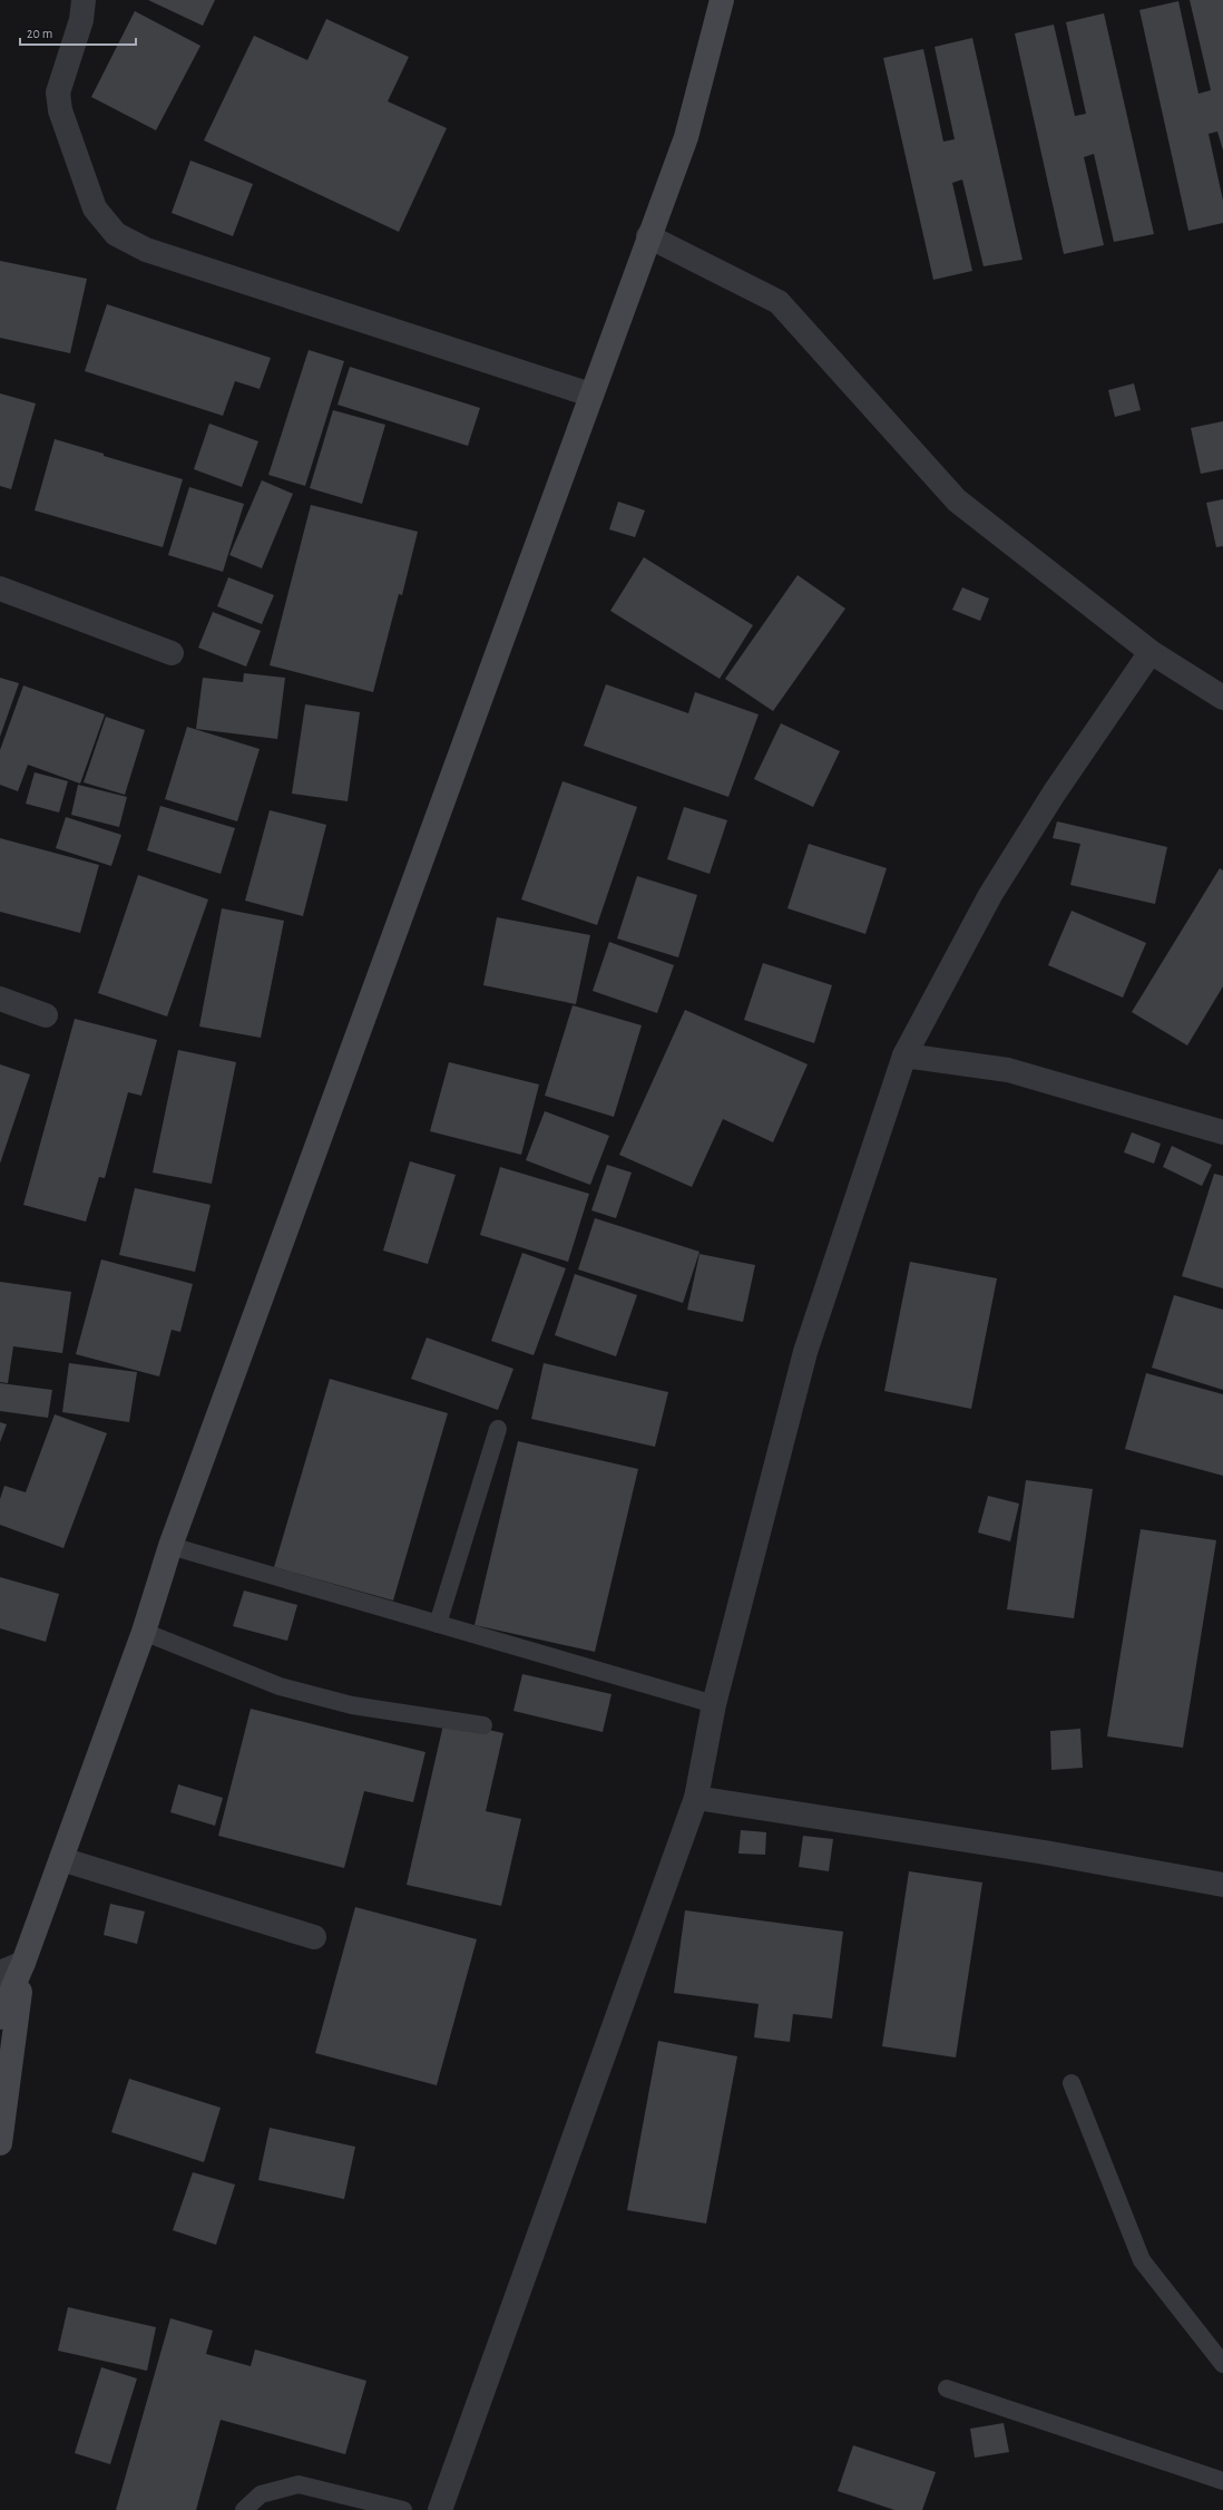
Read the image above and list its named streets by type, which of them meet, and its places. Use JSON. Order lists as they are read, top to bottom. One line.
{"scale_bar":"20 m"}
